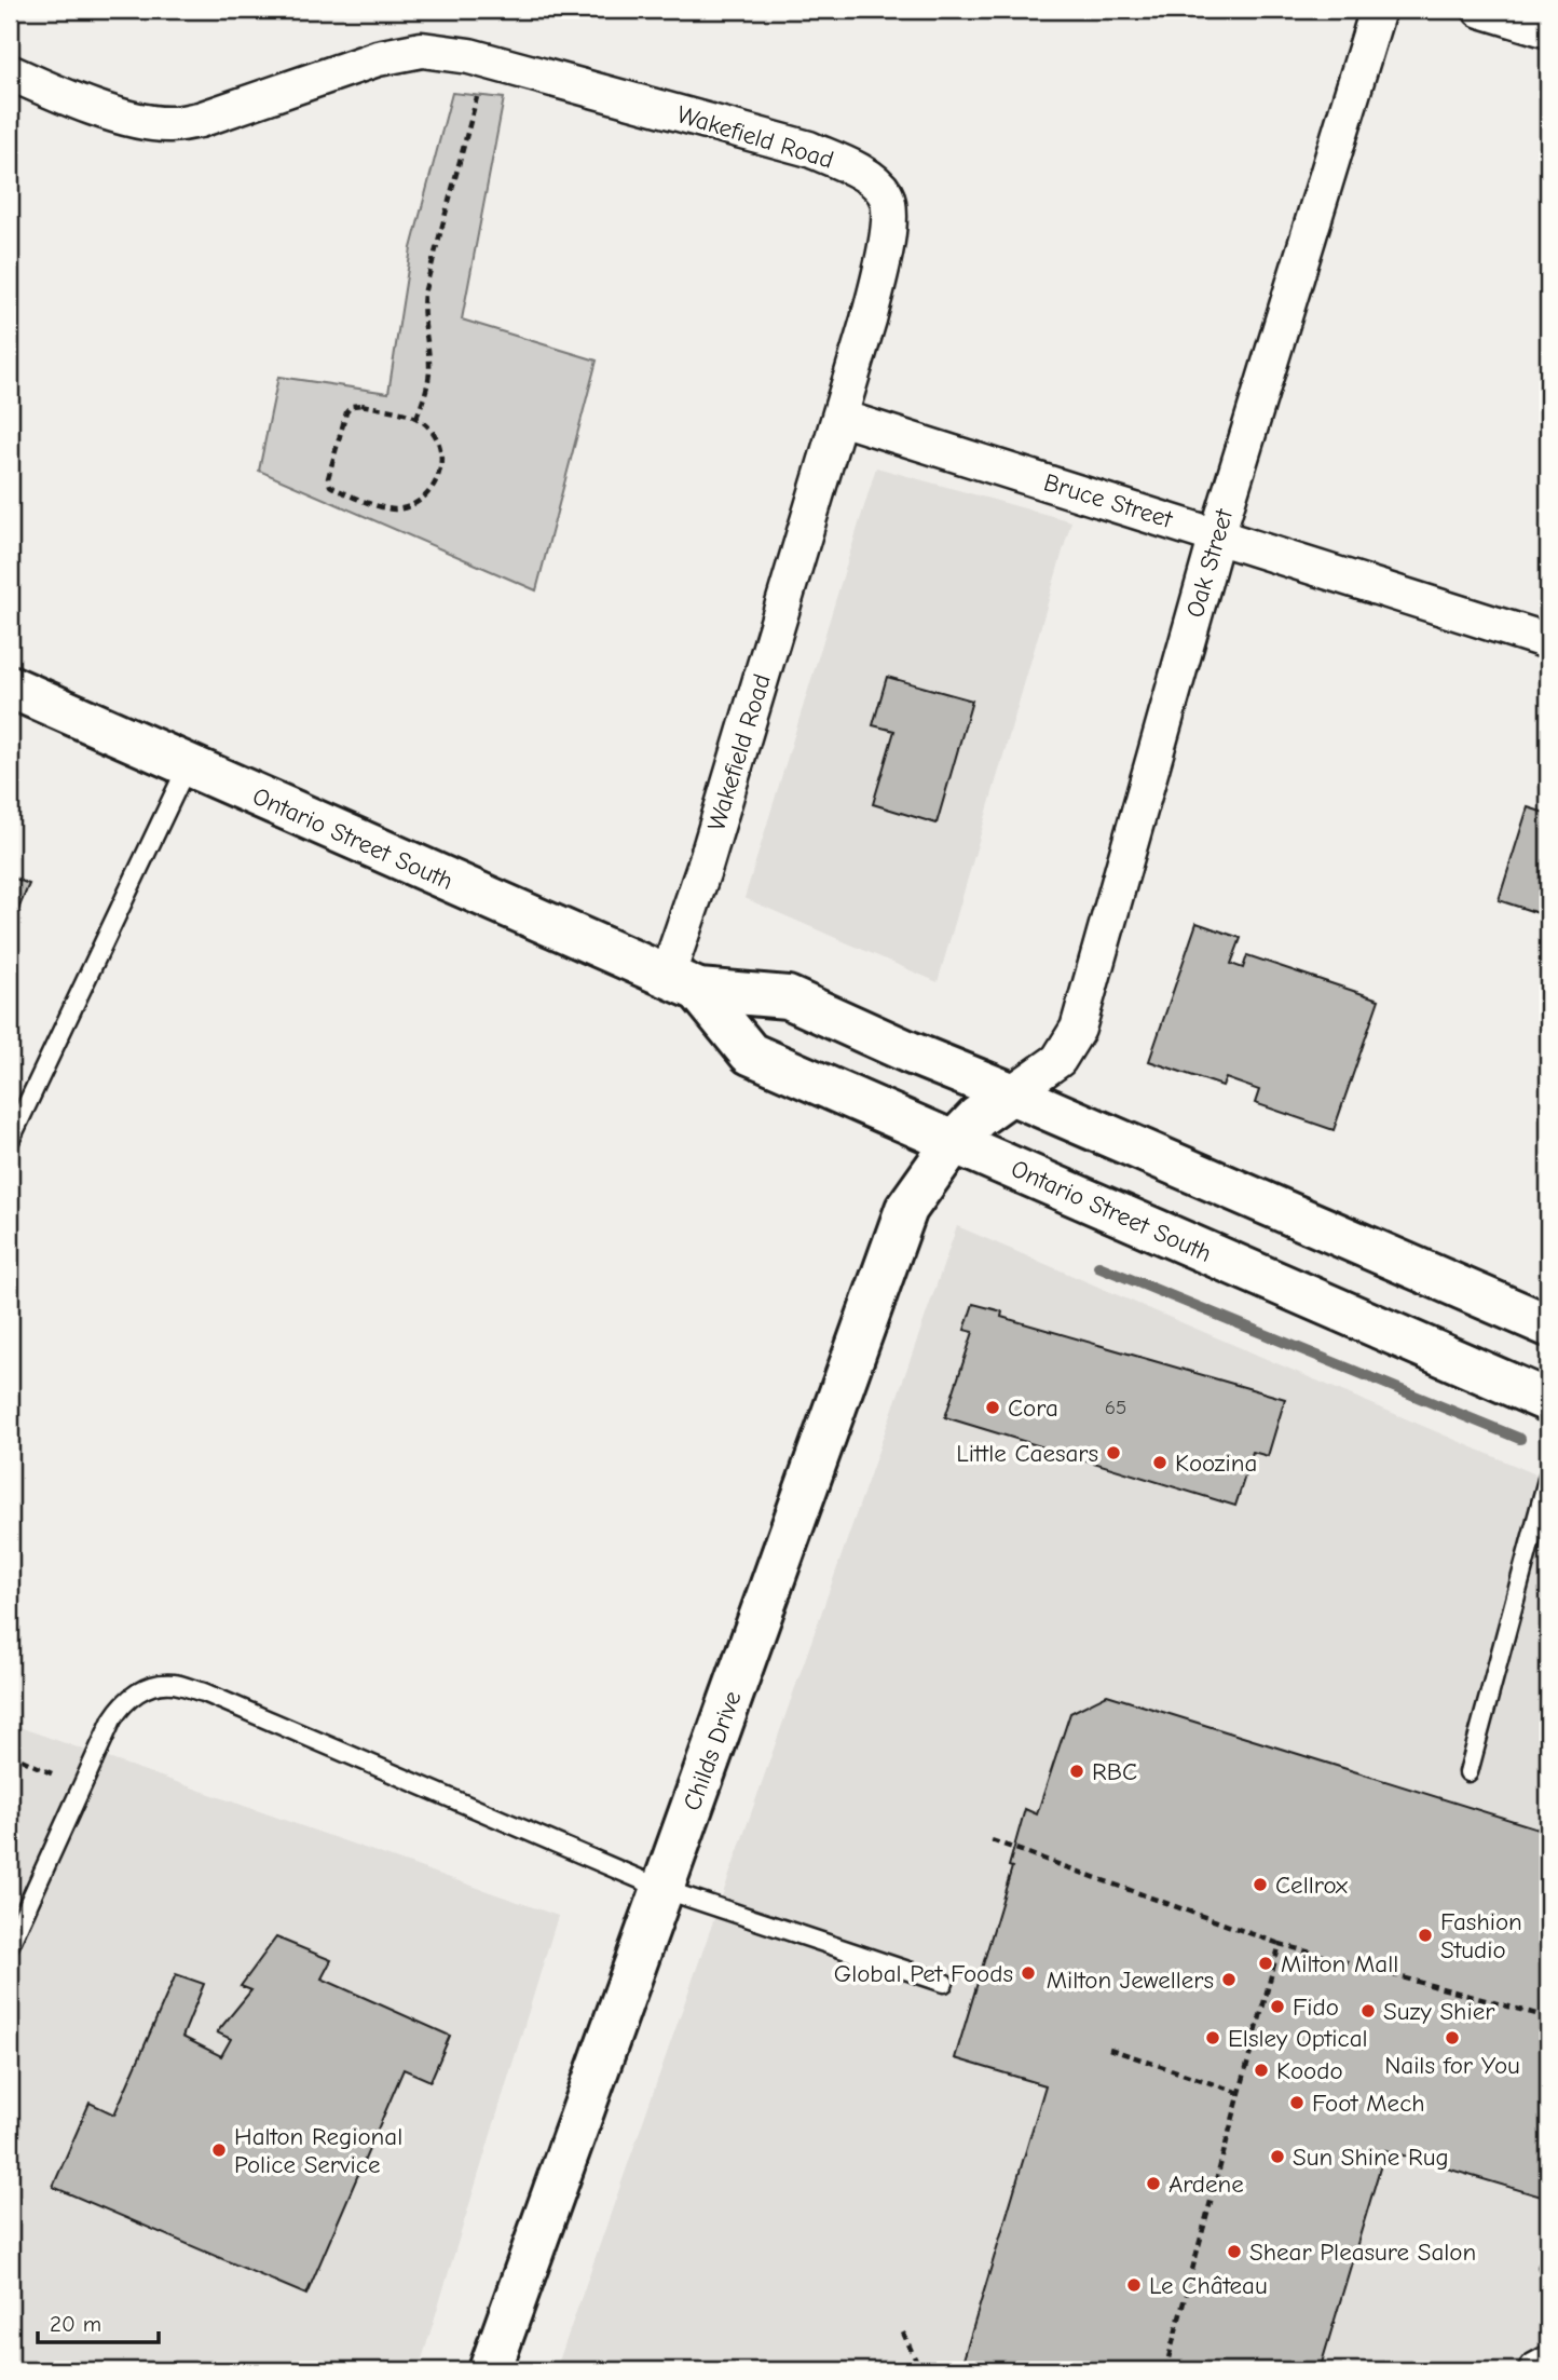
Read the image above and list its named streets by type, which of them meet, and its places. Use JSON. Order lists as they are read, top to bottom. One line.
{"streets":{"main road":["Ontario Street South","Childs Drive"],"street":["Wakefield Road","Bruce Street","Oak Street"]},"crossings":[["Wakefield Road","Bruce Street"],["Wakefield Road","Ontario Street South"],["Bruce Street","Oak Street"],["Oak Street","Ontario Street South"],["Oak Street","Childs Drive"],["Ontario Street South","Childs Drive"]],"places":["Cora","Little Caesars","Koozina","RBC","Cellrox","Fashion Studio","Milton Mall","Global Pet Foods","Milton Jewellers","Fido","Suzy Shier","Elsley Optical","Nails for You","Koodo","Foot Mech","Halton Regional Police Service","Sun Shine Rug","Ardene","Shear Pleasure Salon","Le Château"],"house_numbers":["65"],"scale_bar":"20 m"}
